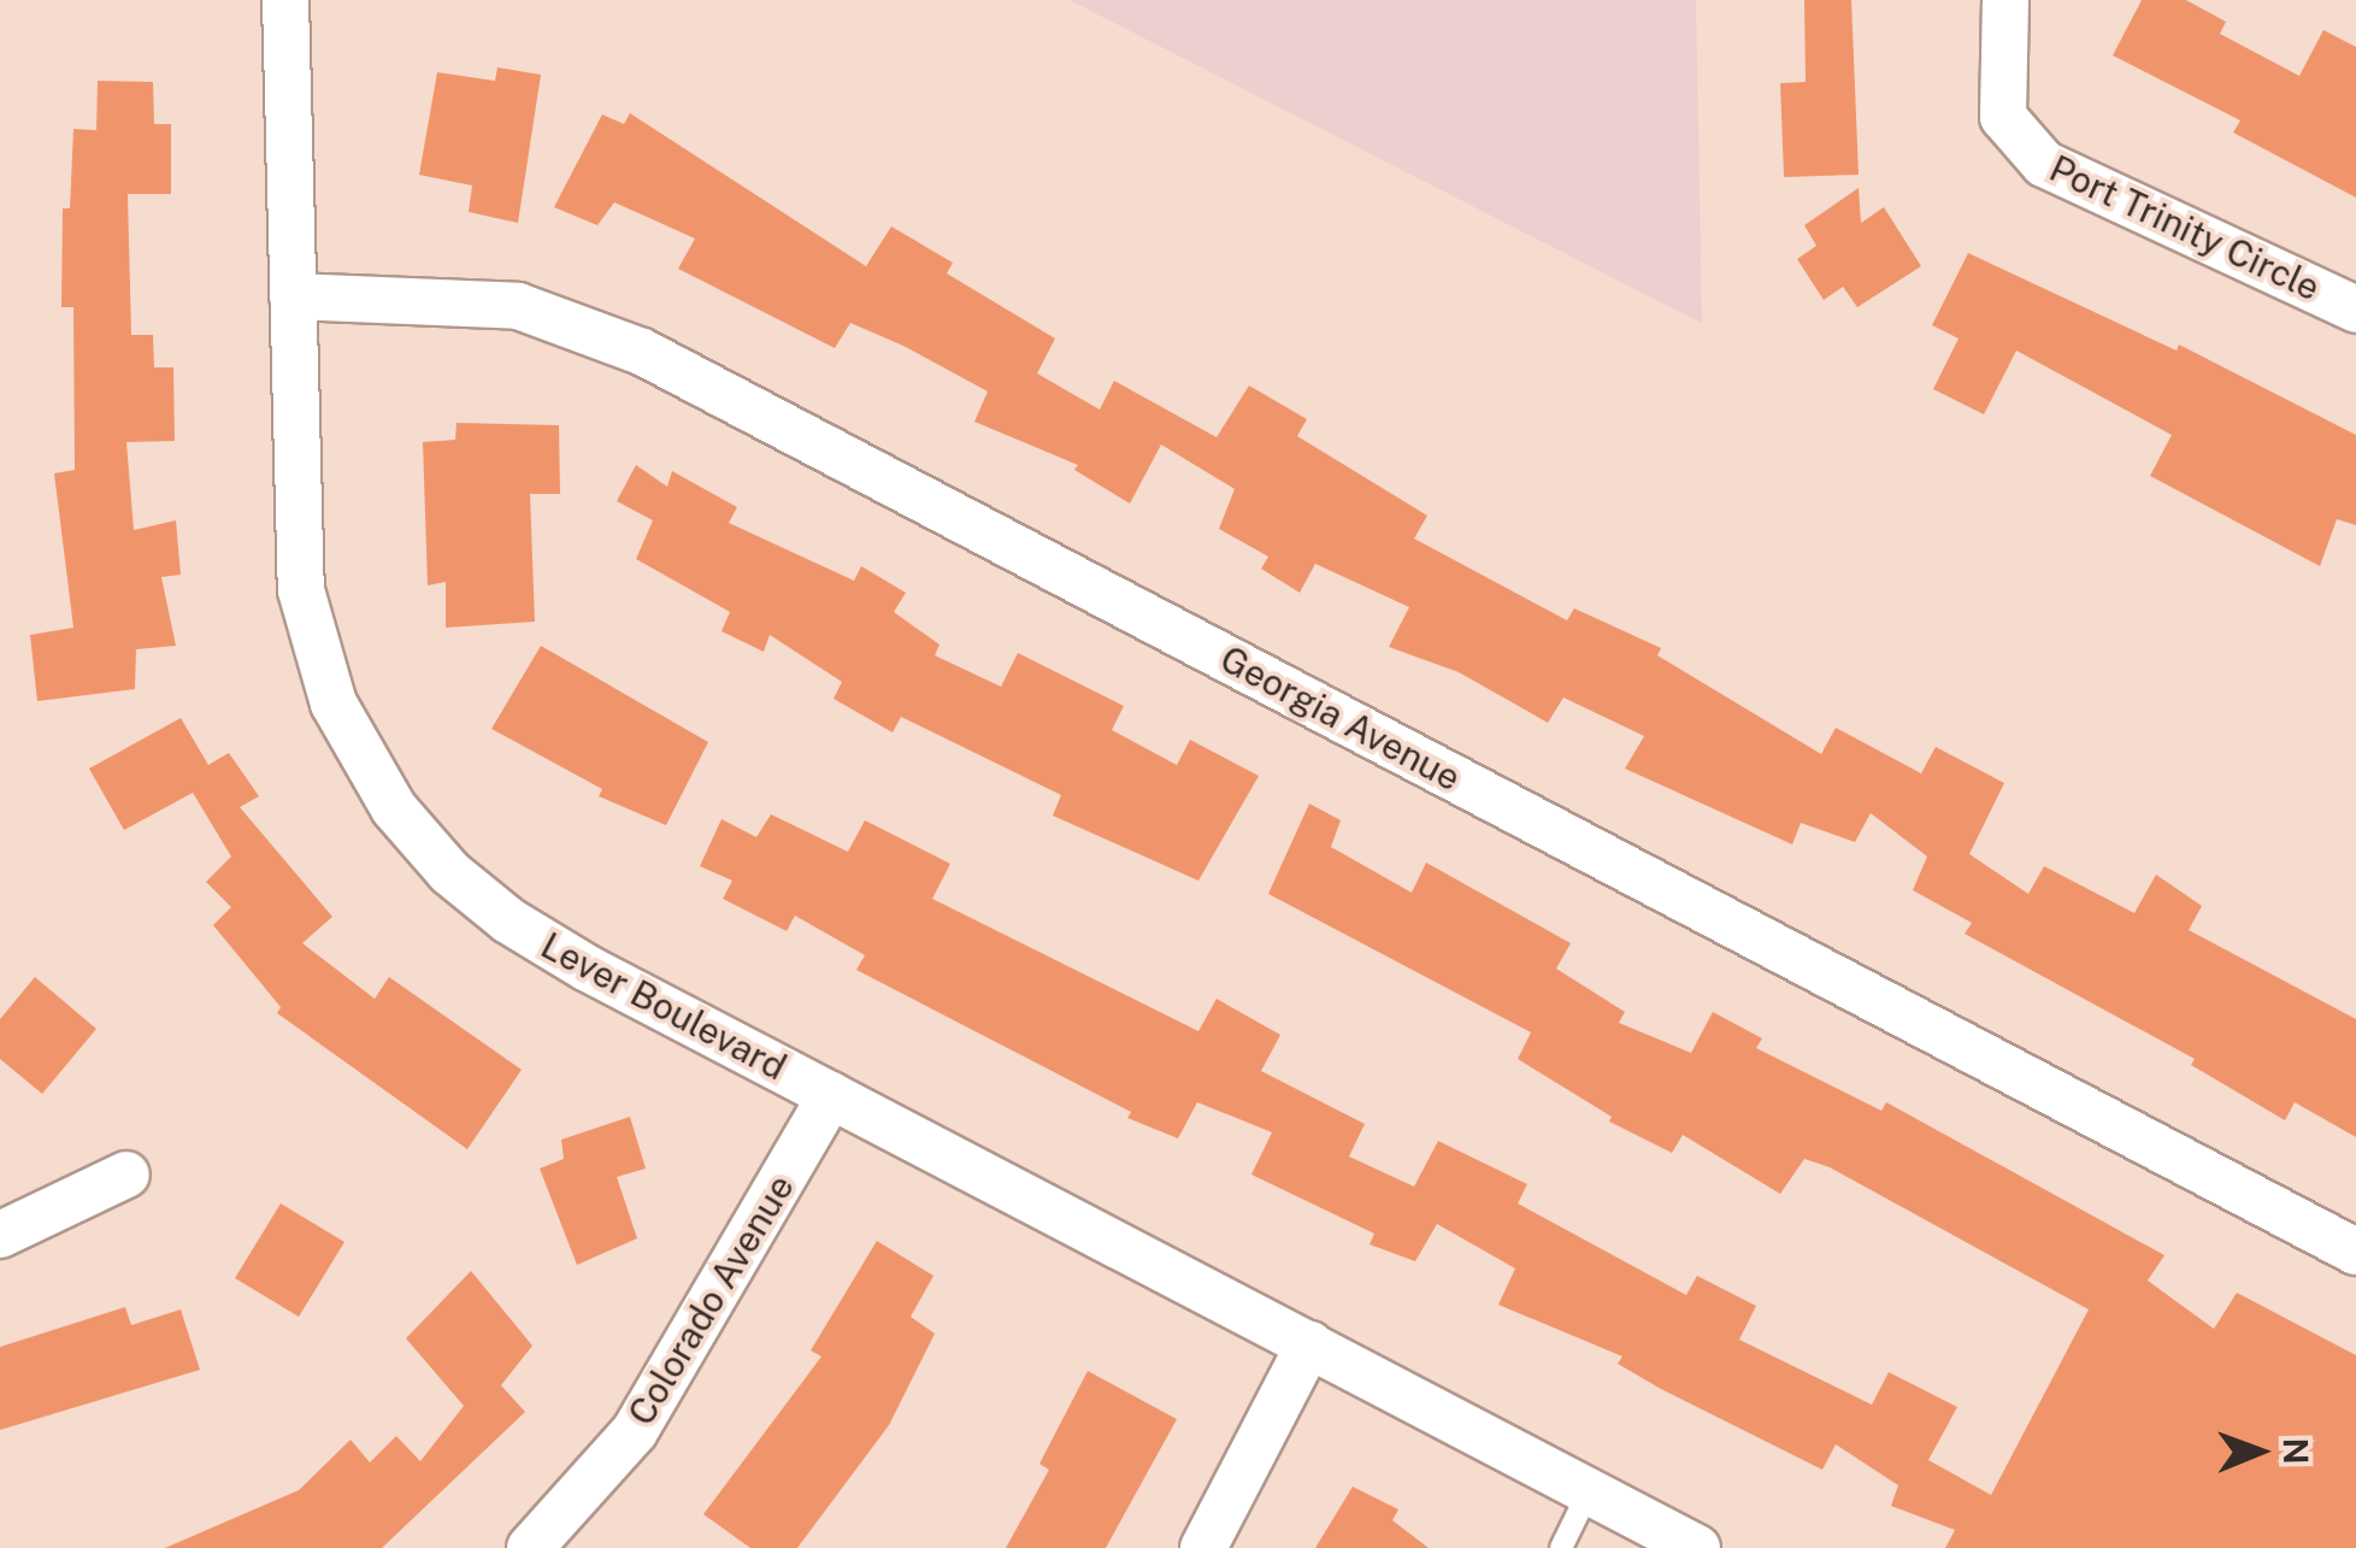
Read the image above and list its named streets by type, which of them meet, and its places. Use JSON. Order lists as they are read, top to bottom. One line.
{"streets":{"street":["Port Trinity Circle","Georgia Avenue","Lever Boulevard","Colorado Avenue"]},"crossings":[["Georgia Avenue","Lever Boulevard"],["Lever Boulevard","Colorado Avenue"]],"north":"right"}
